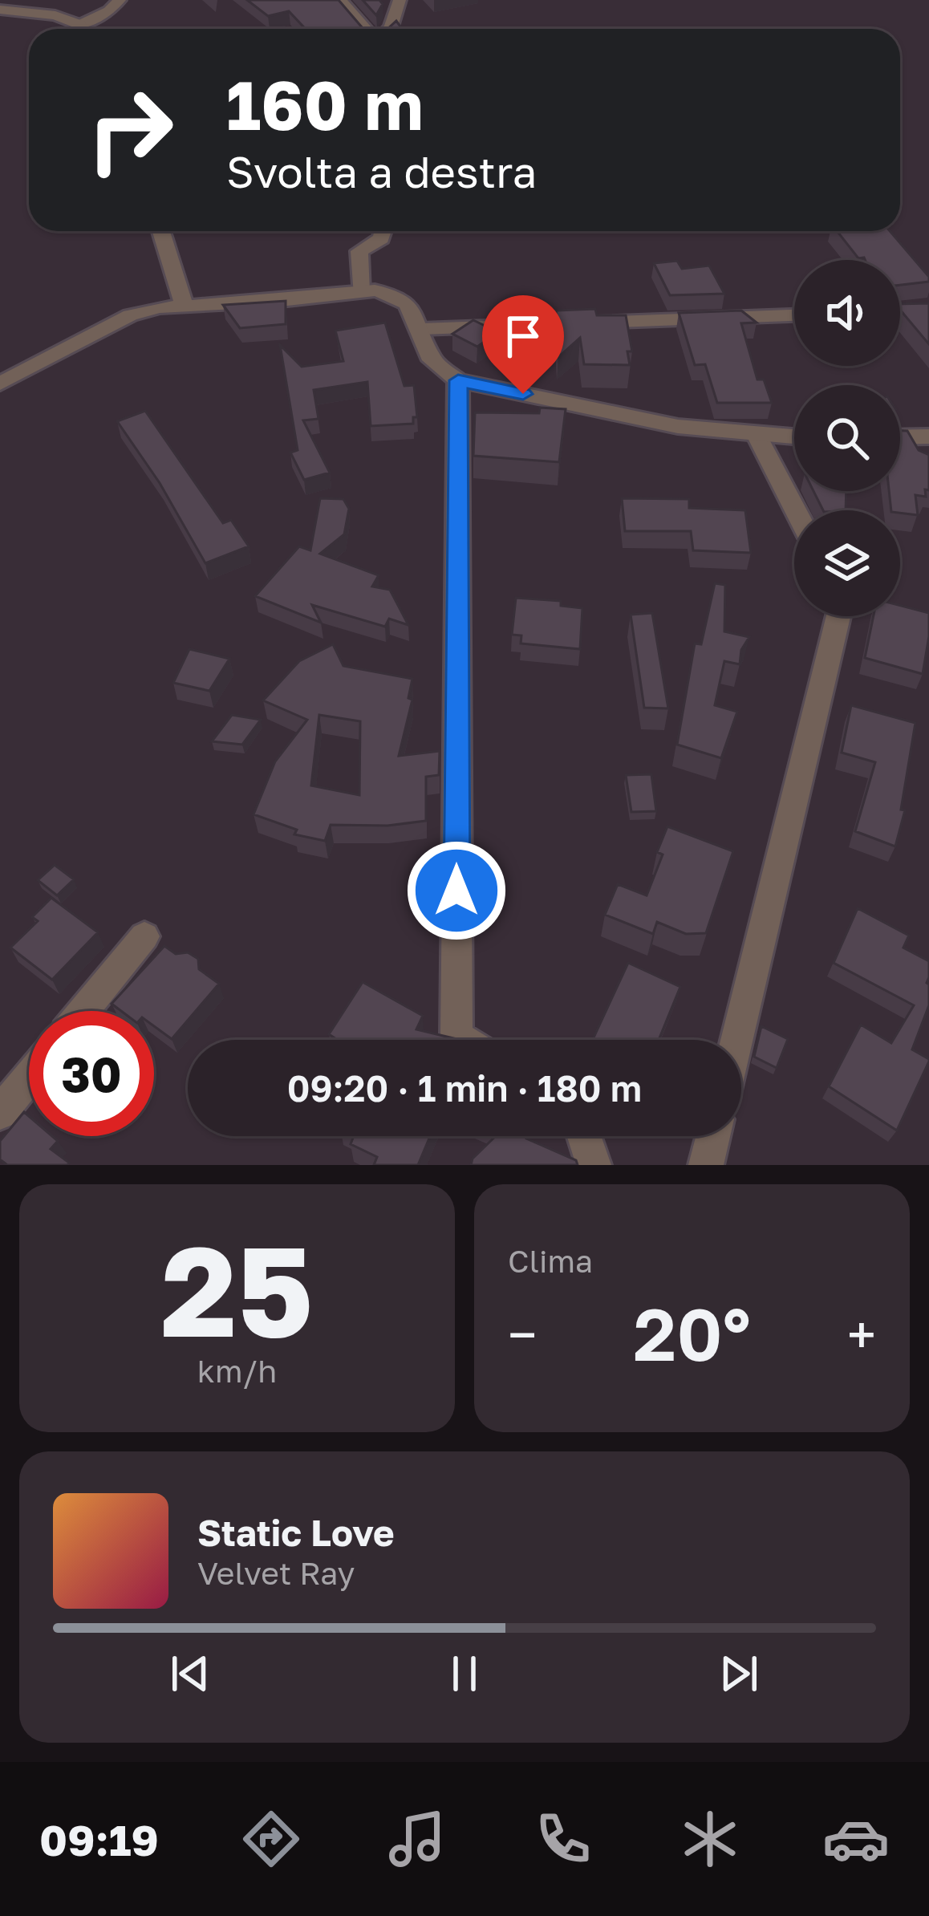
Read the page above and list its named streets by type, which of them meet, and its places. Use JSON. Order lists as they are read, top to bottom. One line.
{"page":{"turn":["160 m","Svolta a destra"],"limit":"30","trip":"09:20 · 1 min · 180 m","tile":[["25","km/h"],"Clima"],"heat":["−","20°","+"],"song":["Static Love","Velvet Ray"],"tabs":"09:19"}}
